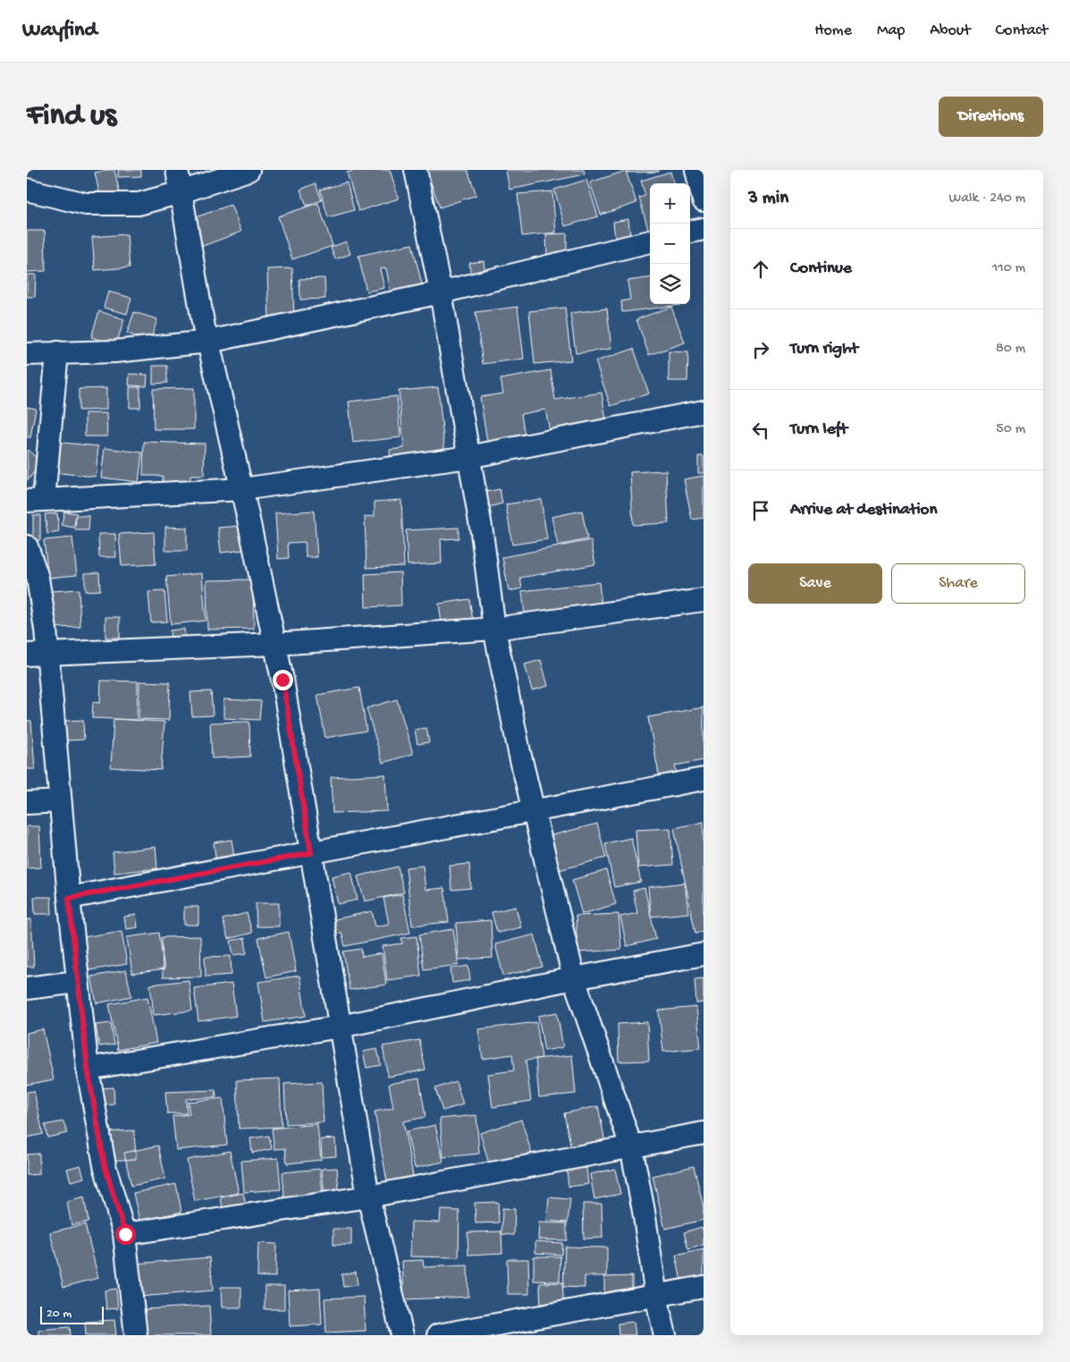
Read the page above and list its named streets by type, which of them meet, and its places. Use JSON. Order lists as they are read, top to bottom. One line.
{"scale_bar":"20 m","page":{"header":"Wayfind","nav":["Home","Map","About","Contact"],"buttons":["Directions",["Save","Share"]],"title":"Find us","heading":["3 min","Walk · 240 m"],"map_buttons":["+","−"],"list":[["Continue","110 m"],["Turn right","80 m"],["Turn left","50 m"],"Arrive at destination"],"scale":"20 m"}}
